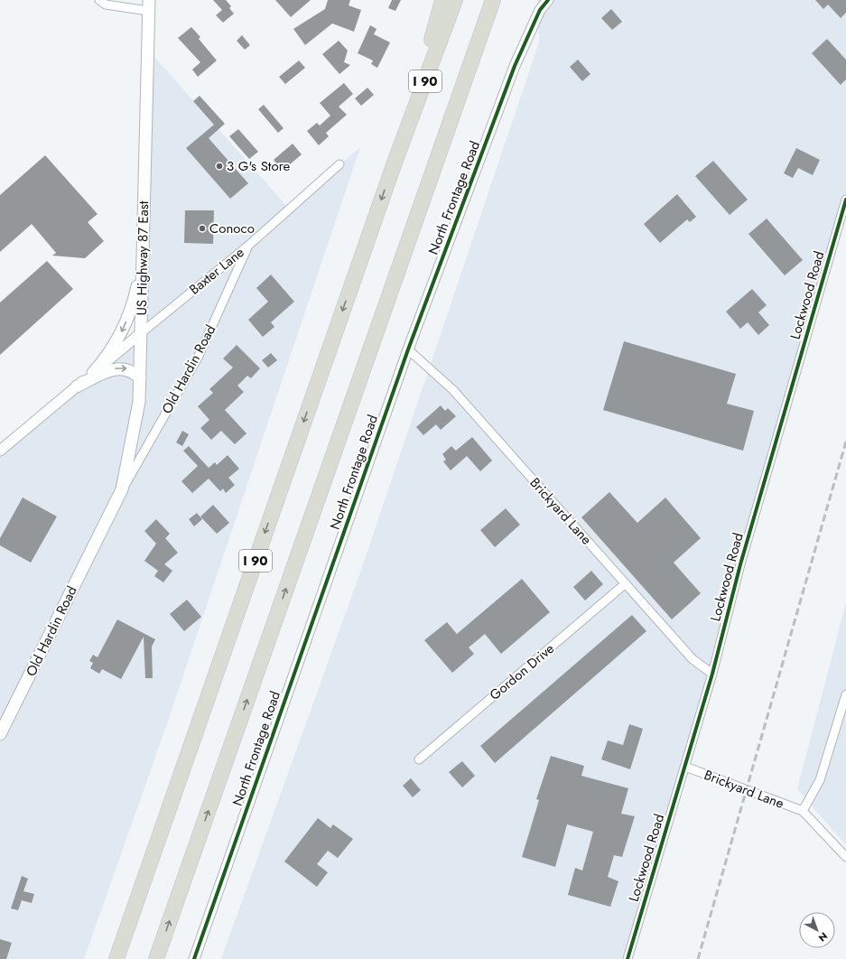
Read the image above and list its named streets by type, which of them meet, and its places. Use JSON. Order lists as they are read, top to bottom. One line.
{"streets":{"highway":["I 90"],"main road":["US Highway 87 East","Old Hardin Road"],"street":["North Frontage Road","Baxter Lane","Lockwood Road","Brickyard Lane","Gordon Drive"]},"crossings":[["North Frontage Road","Brickyard Lane"],["US Highway 87 East","Baxter Lane"],["US Highway 87 East","Old Hardin Road"],["Baxter Lane","Old Hardin Road"],["Lockwood Road","Brickyard Lane"],["Brickyard Lane","Gordon Drive"]],"places":["3 G's Store","Conoco"],"north":"bottom right"}
